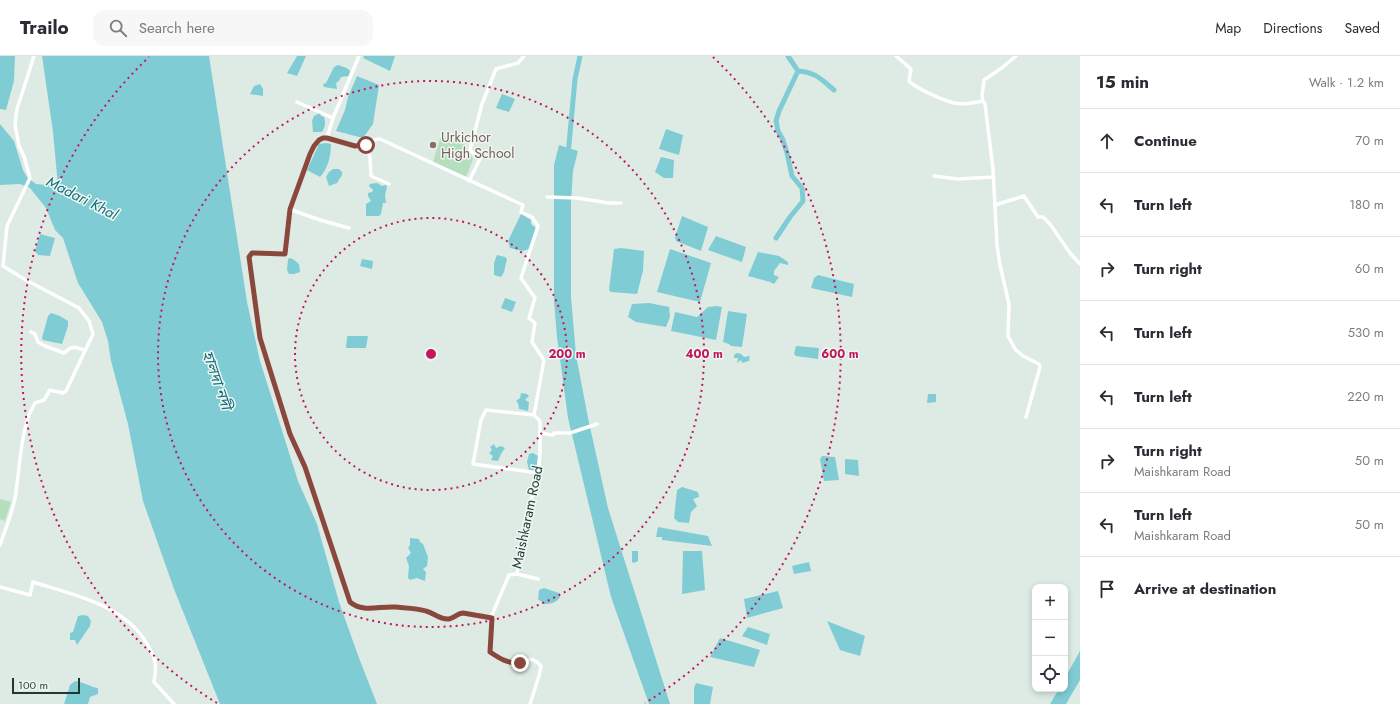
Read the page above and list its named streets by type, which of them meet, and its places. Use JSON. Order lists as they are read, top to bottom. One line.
{"streets":{"street":["Maishkaram Road"]},"water":["Madari Khal","হালদা নদী"],"places":["Urkichor High School"],"scale_bar":"100 m","page":{"header":"Trailo","search":"Search here","nav":["Map","Directions","Saved"],"heading":["15 min","Walk · 1.2 km"],"list":[["Continue","70 m"],["Turn left","180 m"],["Turn right","60 m"],["Turn left","530 m"],["Turn left","220 m"],["Turn right","Maishkaram Road","50 m"],["Turn left","Maishkaram Road","50 m"],"Arrive at destination"],"map_buttons":["+","−"],"scale":"100 m"},"rings":["200 m","400 m","600 m"]}
